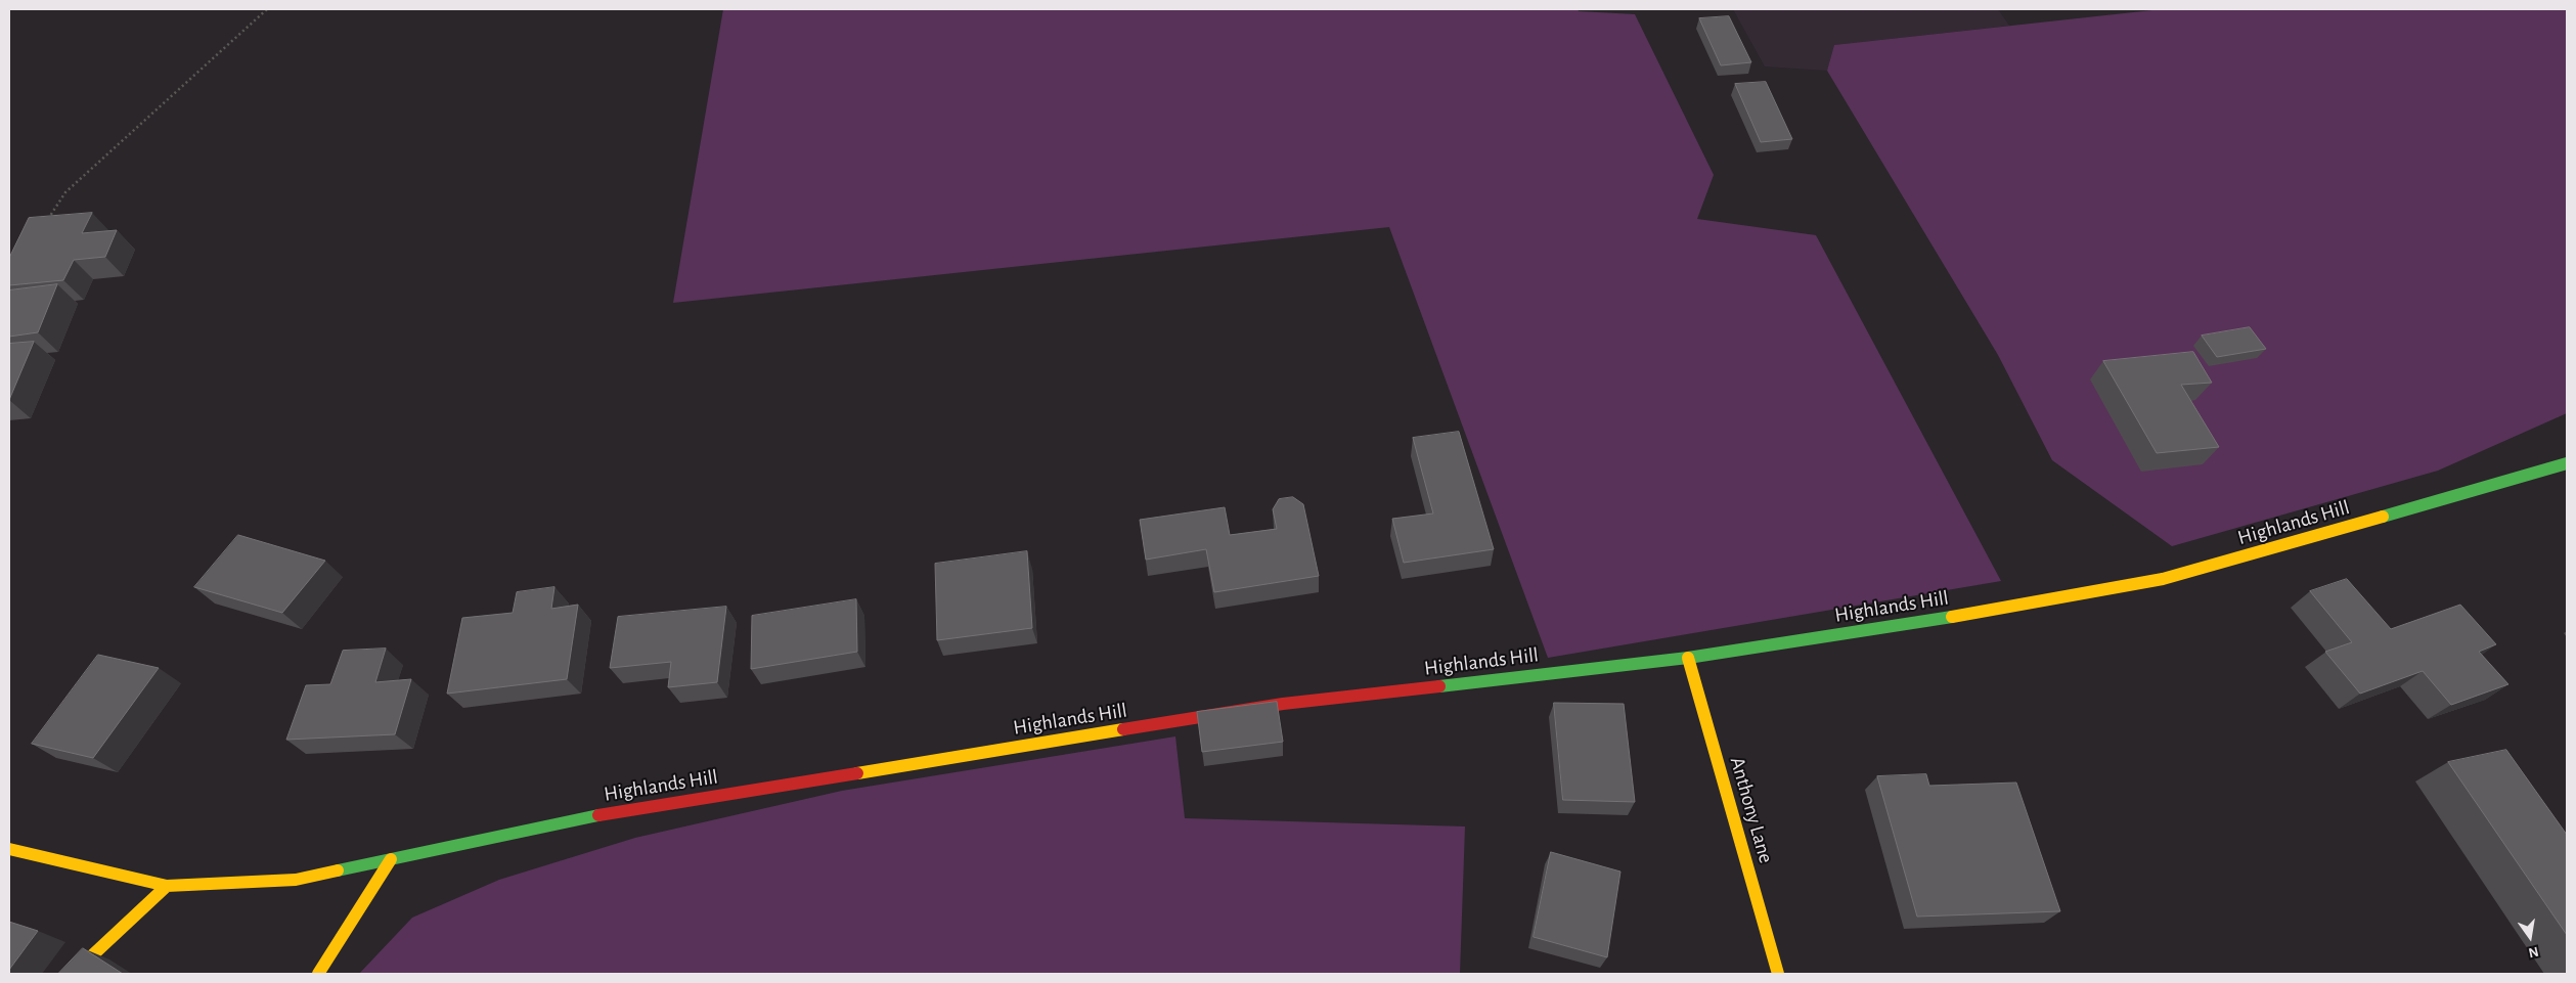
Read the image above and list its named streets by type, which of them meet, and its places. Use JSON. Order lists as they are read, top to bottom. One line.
{"streets":{"street":["Highlands Hill","Anthony Lane"]},"crossings":[["Highlands Hill","Anthony Lane"]],"north":"bottom"}
